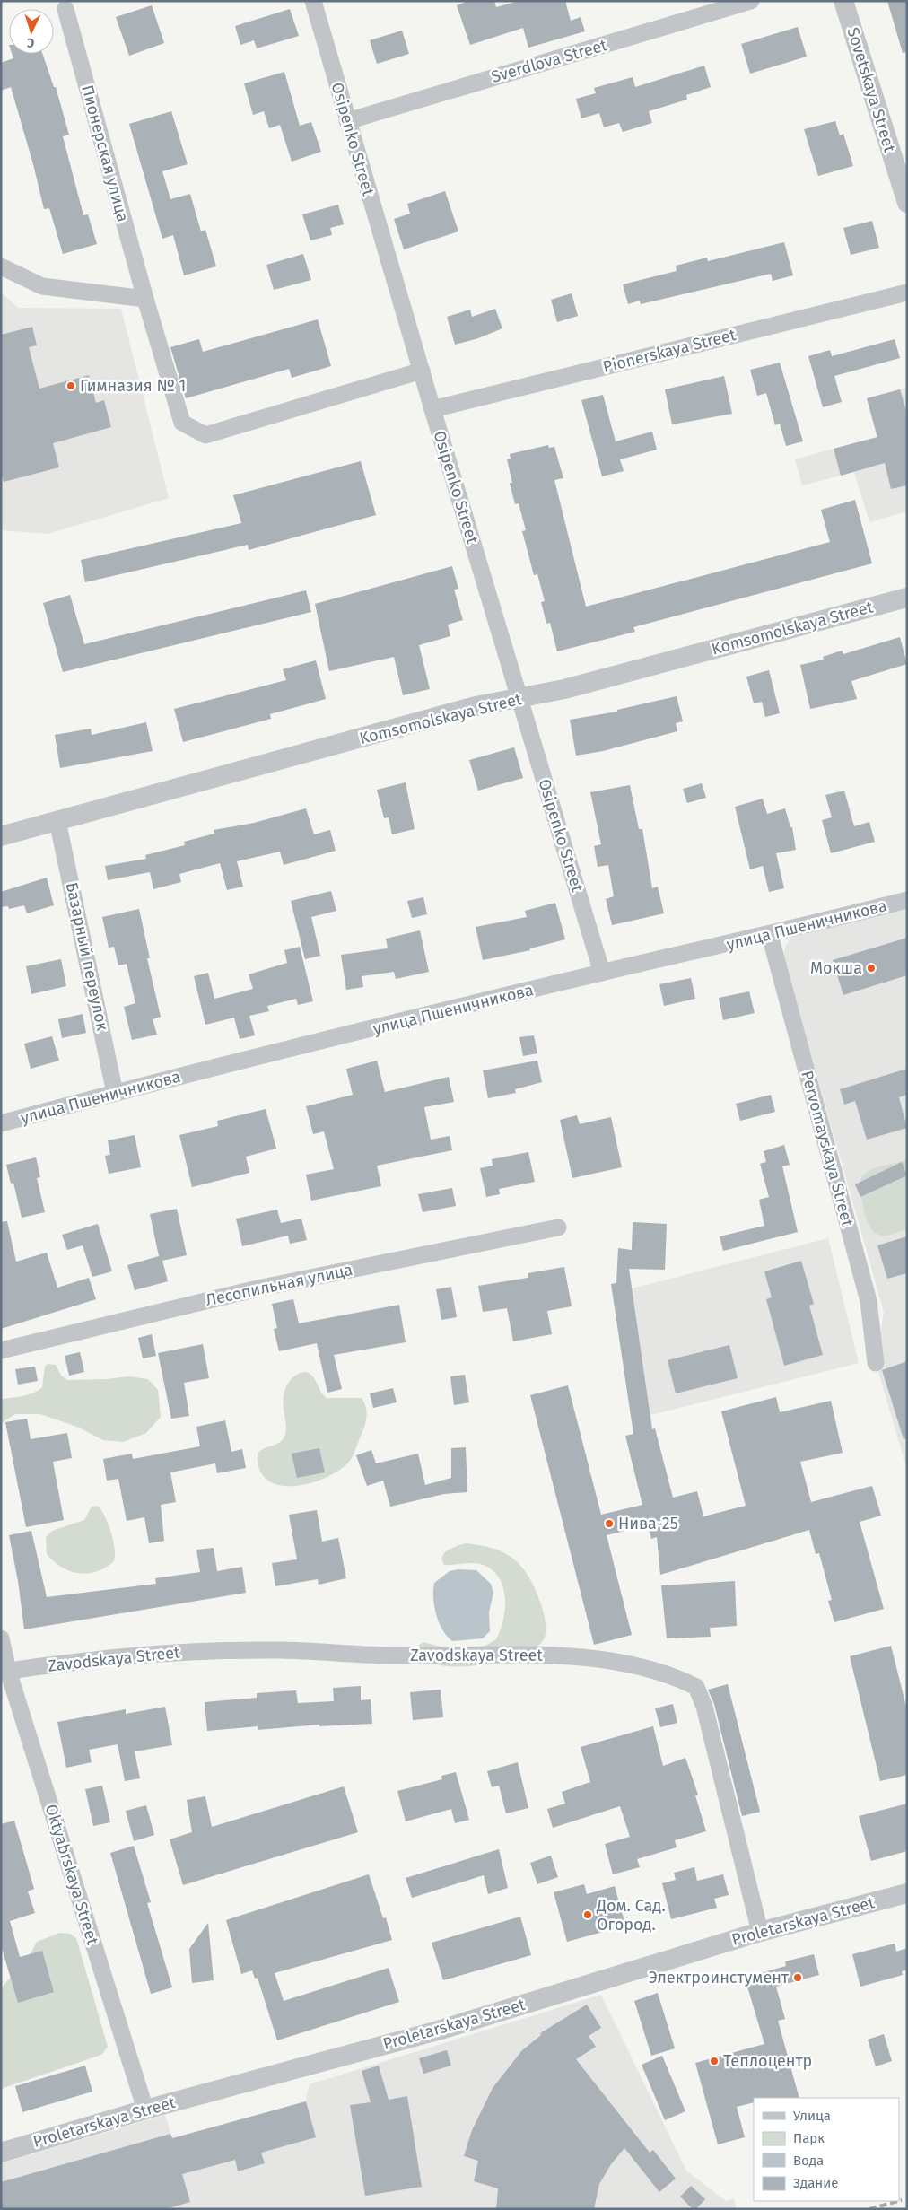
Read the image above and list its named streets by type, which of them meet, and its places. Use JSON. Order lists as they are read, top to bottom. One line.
{"streets":{"street":["Sverdlova Street","Sovetskaya Street","Osipenko Street","Пионерская улица","Pionerskaya Street","Komsomolskaya Street","улица Пшеничникова","Базарный переулок","Pervomayskaya Street","Лесопильная улица","Zavodskaya Street","Oktyabrskaya Street","Proletarskaya Street"]},"crossings":[["Sverdlova Street","Osipenko Street"],["Osipenko Street","Пионерская улица"],["Osipenko Street","Pionerskaya Street"],["Osipenko Street","Komsomolskaya Street"],["Osipenko Street","улица Пшеничникова"],["Komsomolskaya Street","Базарный переулок"],["улица Пшеничникова","Базарный переулок"],["улица Пшеничникова","Pervomayskaya Street"],["Zavodskaya Street","Oktyabrskaya Street"],["Zavodskaya Street","Proletarskaya Street"],["Oktyabrskaya Street","Proletarskaya Street"]],"places":["Гимназия № 1","Мокша","Нива-25","Дом. Сад. Огород.","Электроинстумент","Теплоцентр"],"legend":["Улица","Парк","Вода","Здание"],"north":"bottom"}
